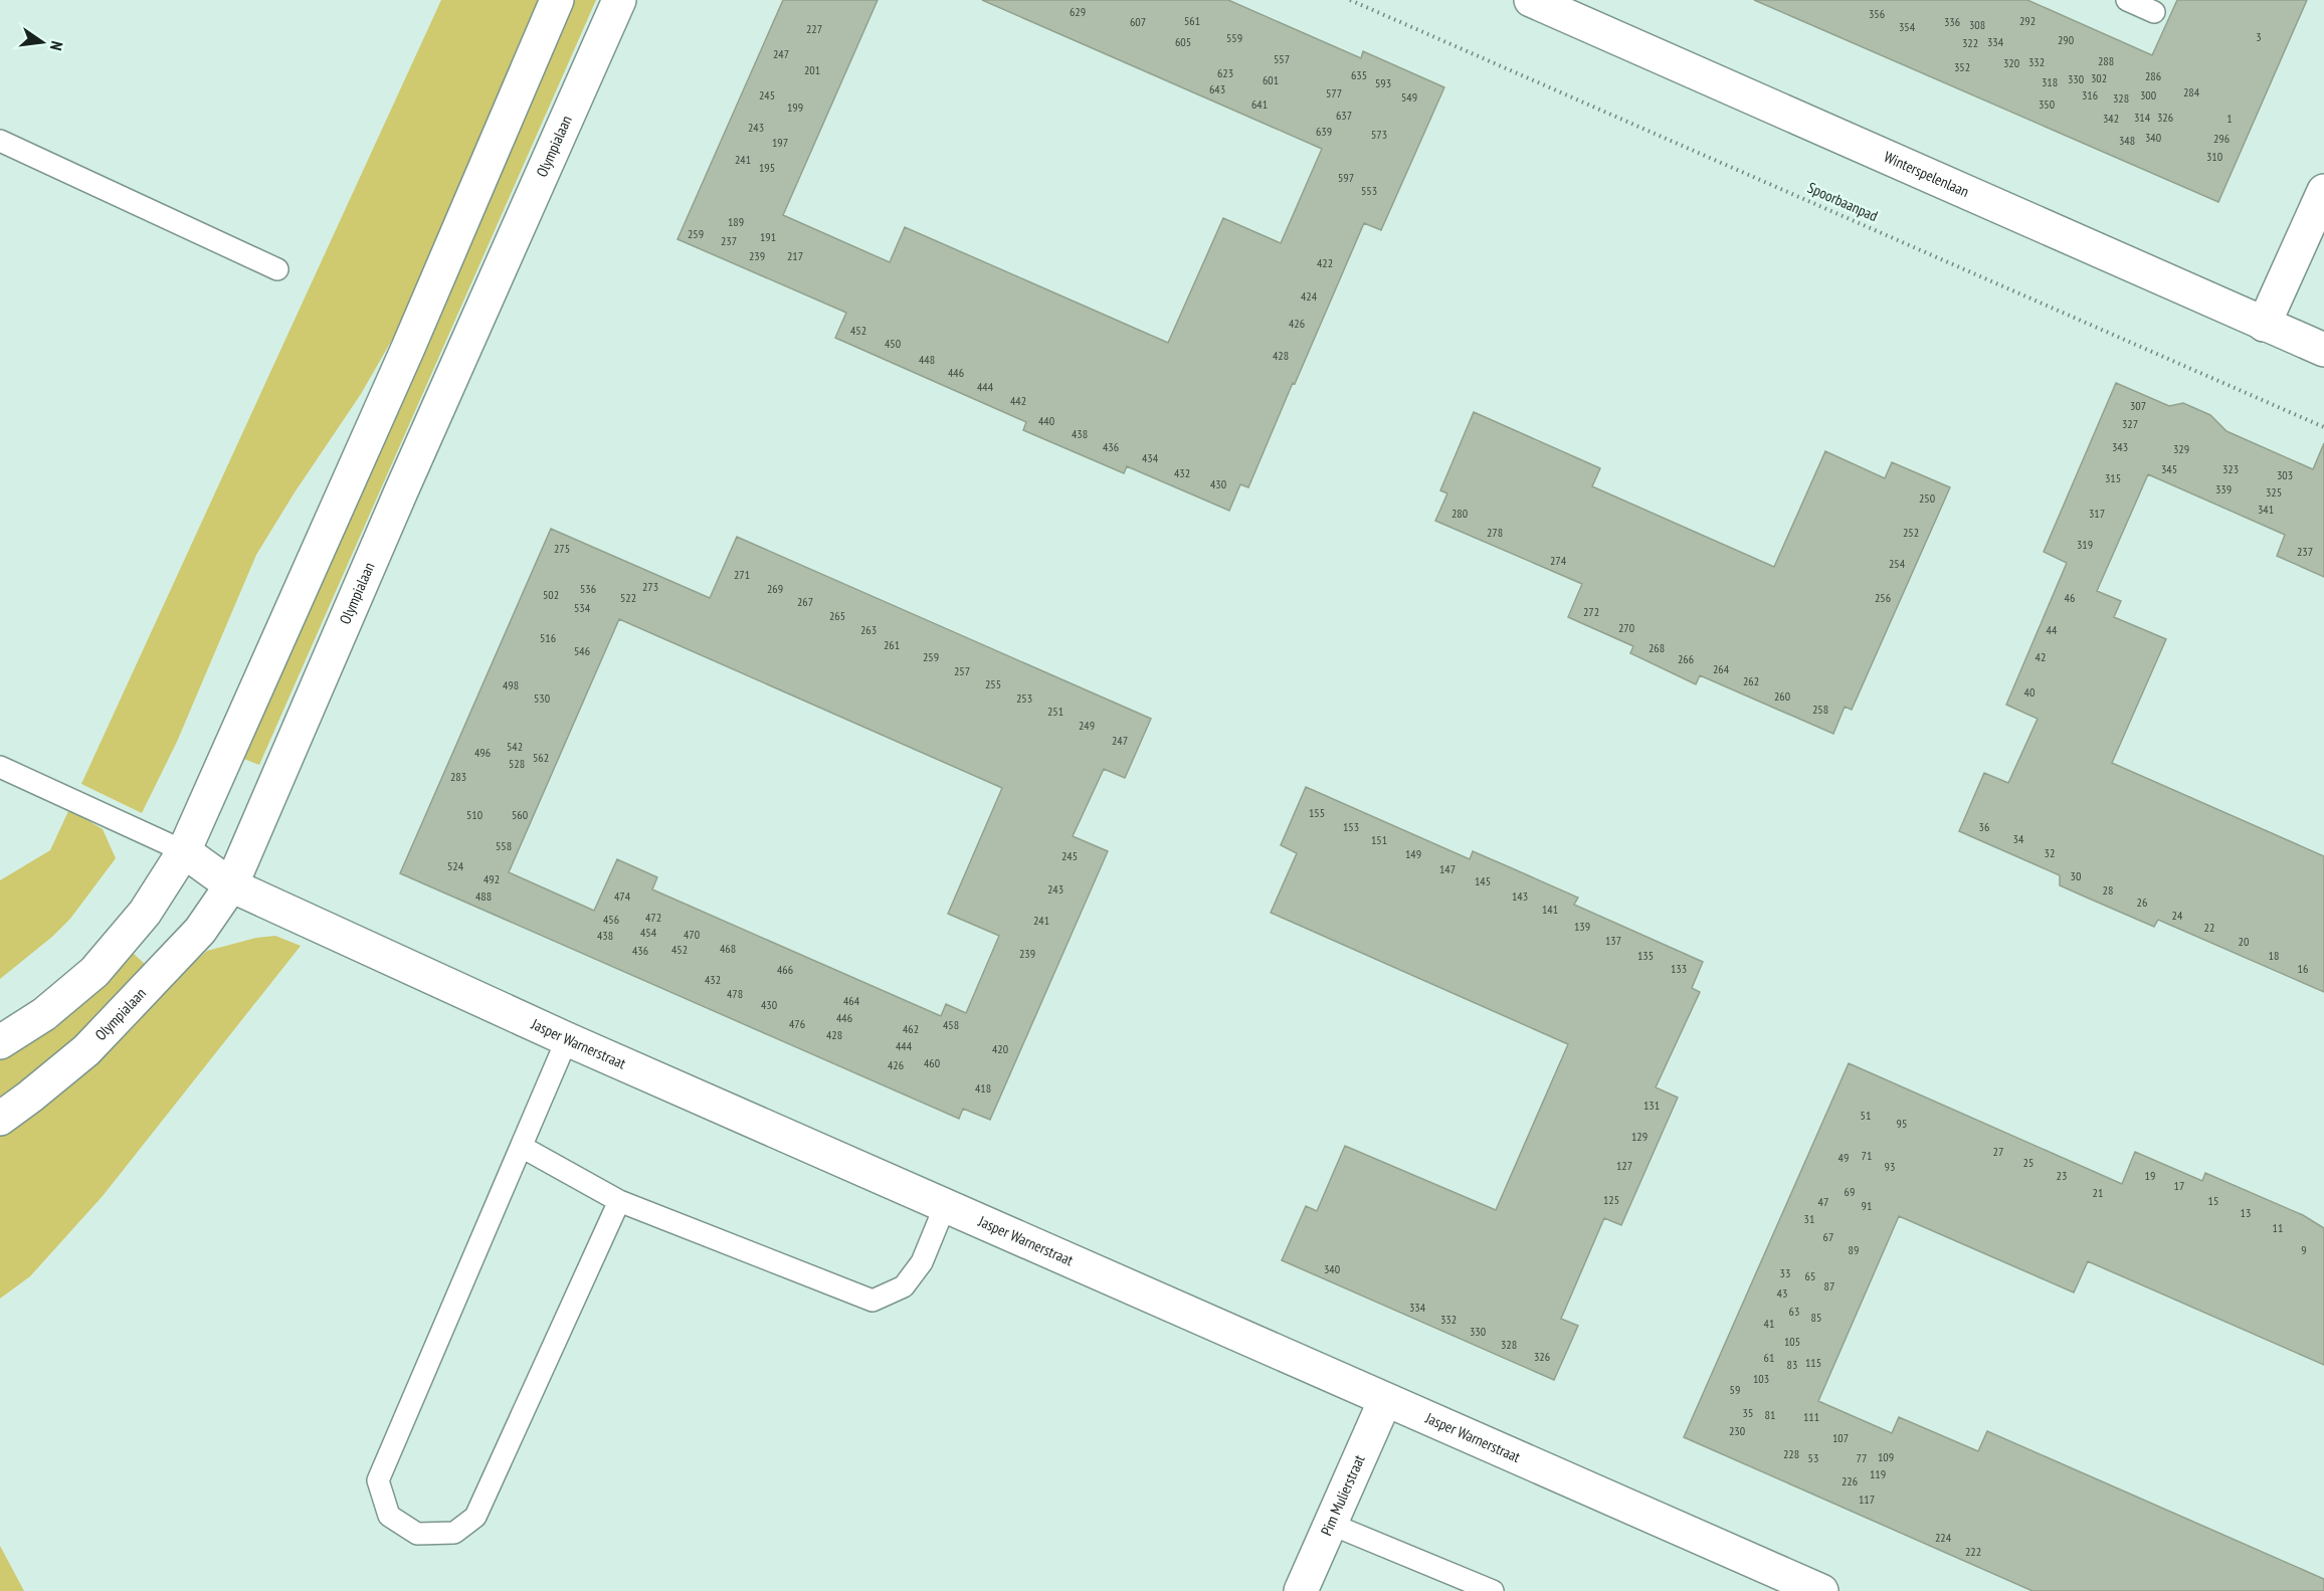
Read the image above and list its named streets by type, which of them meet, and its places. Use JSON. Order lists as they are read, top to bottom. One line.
{"streets":{"street":["Olympialaan","Winterspelenlaan","Jasper Warnerstraat","Pim Mulierstraat"],"path":["Spoorbaanpad"]},"crossings":[["Olympialaan","Jasper Warnerstraat"],["Jasper Warnerstraat","Pim Mulierstraat"]],"house_numbers":["629","356","561","292","607","336","308","354","227","3","559","290","605","334","322","247","557","288","332","320","352","201","623","635","286","302","330","601","318","593","643","284","577","245","316","300","549","328","641","350","199","637","314","326","342","1","243","639","573","340","296","348","197","310","241","195","597","553","189","259","191","237","239","217","422","424","426","452","450","428","448","446","444","442","307","440","327","438","436","343","329","434","345","323","432","303","315","430","339","325","250","341","280","317","278","252","319","275","237","274","254","271","273","536","269","502","522","256","46","267","534","272","265","270","263","44","516","261","268","546","259","42","266","264","257","262","255","498","40","260","530","253","258","251","249","247","542","496","562","528","283","155","510","560","153","36","34","151","558","32","149","245","524","147","30","492","145","243","28","488","474","143","26","141","24","472","456","241","139","22","454","470","438","137","20","468","452","436","239","135","18","133","16","466","432","478","464","430","446","476","458","462","428","444","420","460","426","418","131","51","95","129","27","71","49","25","127","93","23","19","17","69","21","125","15","47","91","13","31","11","67","89","9","340","33","65","87","43","334","63","85","332","41","330","105","328","326","61","115","83","103","59","35","81","111","230","107","228","109","53","77","119","226","117","224","222"],"north":"right"}
